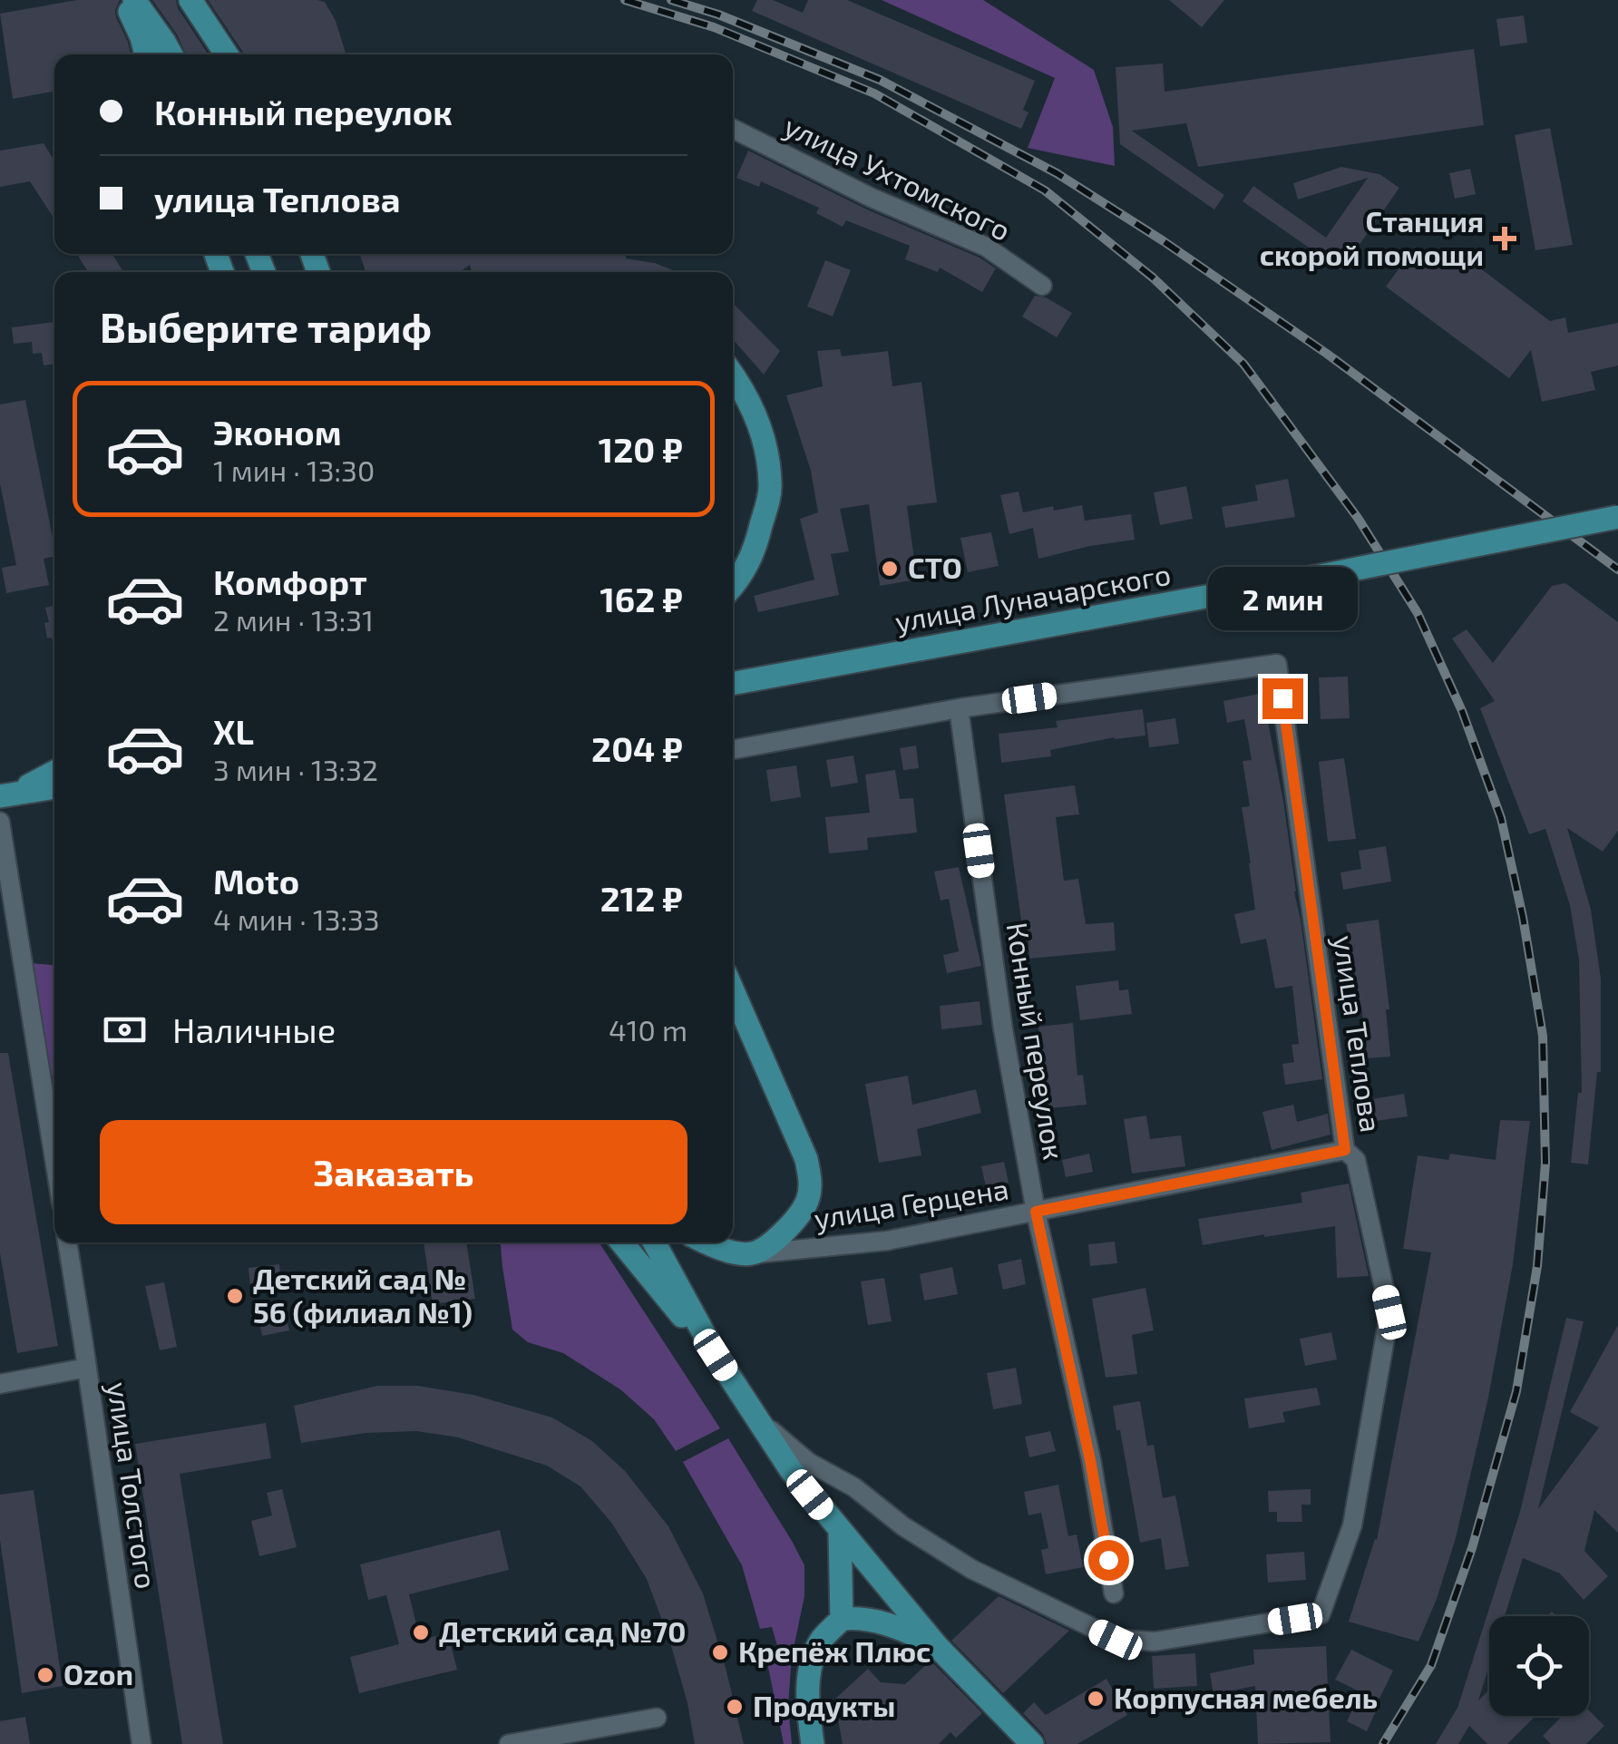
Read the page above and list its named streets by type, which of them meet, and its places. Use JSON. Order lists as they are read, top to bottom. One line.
{"streets":{"main road":["улица Луначарского"],"street":["улица Ухтомского","улица Теплова","Конный переулок","улица Герцена","улица Толстого"]},"crossings":[["улица Теплова","Конный переулок"],["улица Теплова","улица Герцена"],["Конный переулок","улица Герцена"]],"places":{"health":["Станция скорой помощи"],"other":["СТО","Детский сад № 56 (филиал №1)","Детский сад №70","Крепёж Плюс","Ozon","Корпусная мебель","Продукты"]},"page":{"banner":["Конный переулок","улица Теплова"],"heading":"Выберите тариф","list":[{"name":"Эконом","note":"1 мин · 13:30","value":"120 ₽"},{"name":"Комфорт","note":"2 мин · 13:31","value":"162 ₽"},{"name":"XL","note":"3 мин · 13:32","value":"204 ₽"},{"name":"Moto","note":"4 мин · 13:33","value":"212 ₽"}],"bubble":"2 мин","pay":["Наличные","410 m"],"buttons":"Заказать"}}
